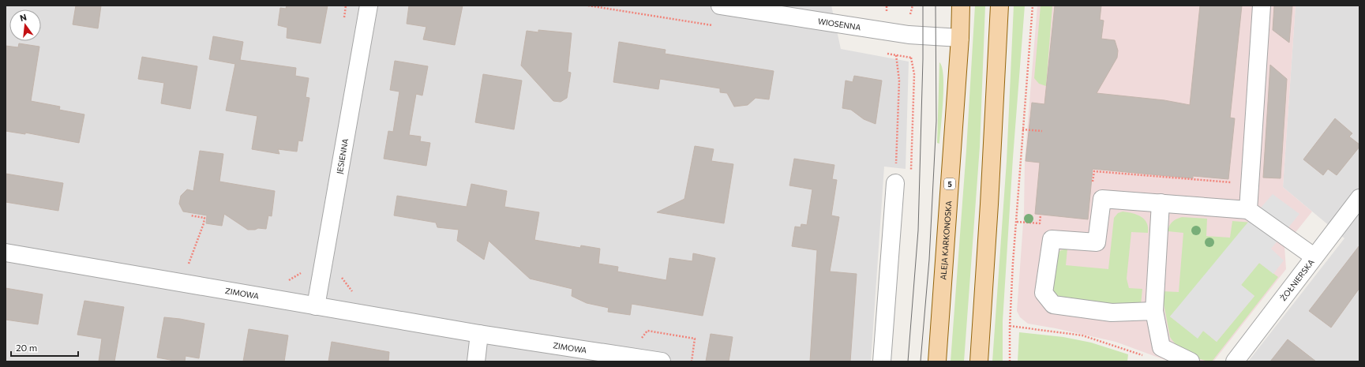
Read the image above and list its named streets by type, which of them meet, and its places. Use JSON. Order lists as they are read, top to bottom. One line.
{"streets":{"main road":["5","ALEJA KARKONOSKA"],"street":["WIOSENNA","JESIENNA","ŻOŁNIERSKA","ZIMOWA"]},"crossings":[["WIOSENNA","ALEJA KARKONOSKA"],["JESIENNA","ZIMOWA"]],"scale_bar":"20 m","north":"top"}
